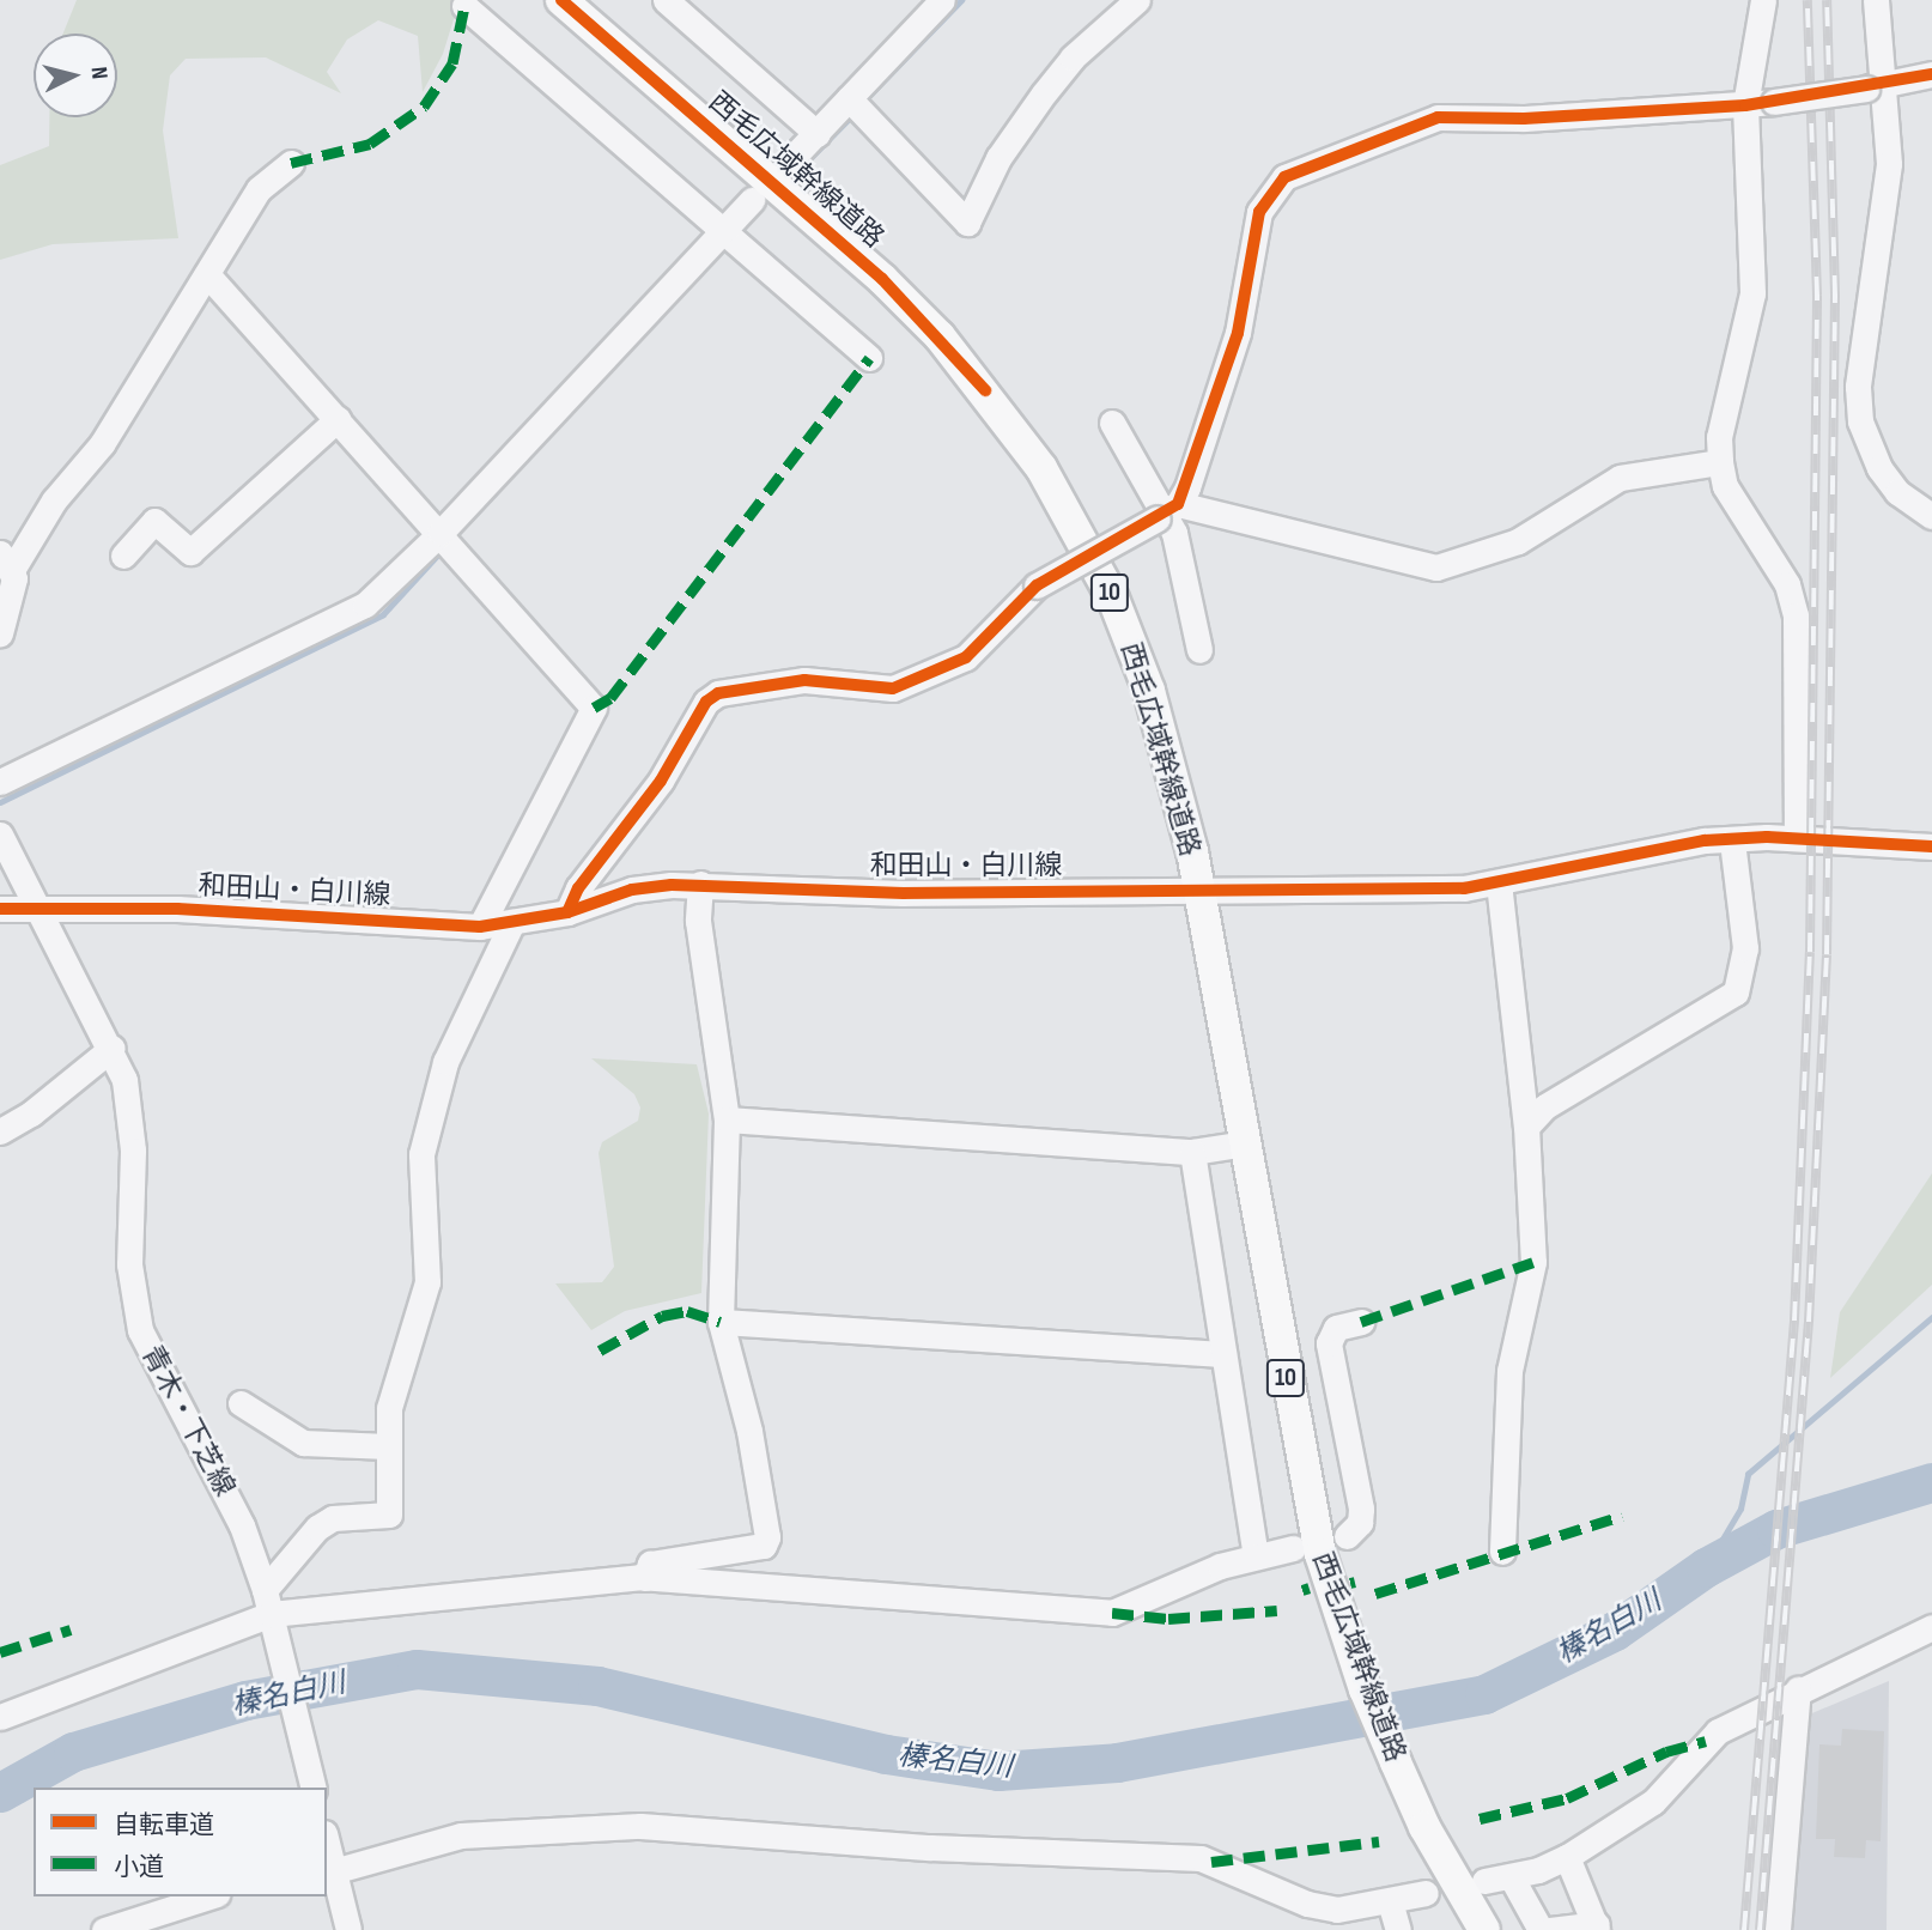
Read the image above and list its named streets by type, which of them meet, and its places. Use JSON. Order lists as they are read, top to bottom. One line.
{"streets":{"main road":["西毛広域幹線道路","10"],"street":["和田山・白川線","青木・下芝線"]},"crossings":[["西毛広域幹線道路","和田山・白川線"],["和田山・白川線","青木・下芝線"]],"water":["榛名白川"],"legend":["自転車道","小道"],"north":"right"}
